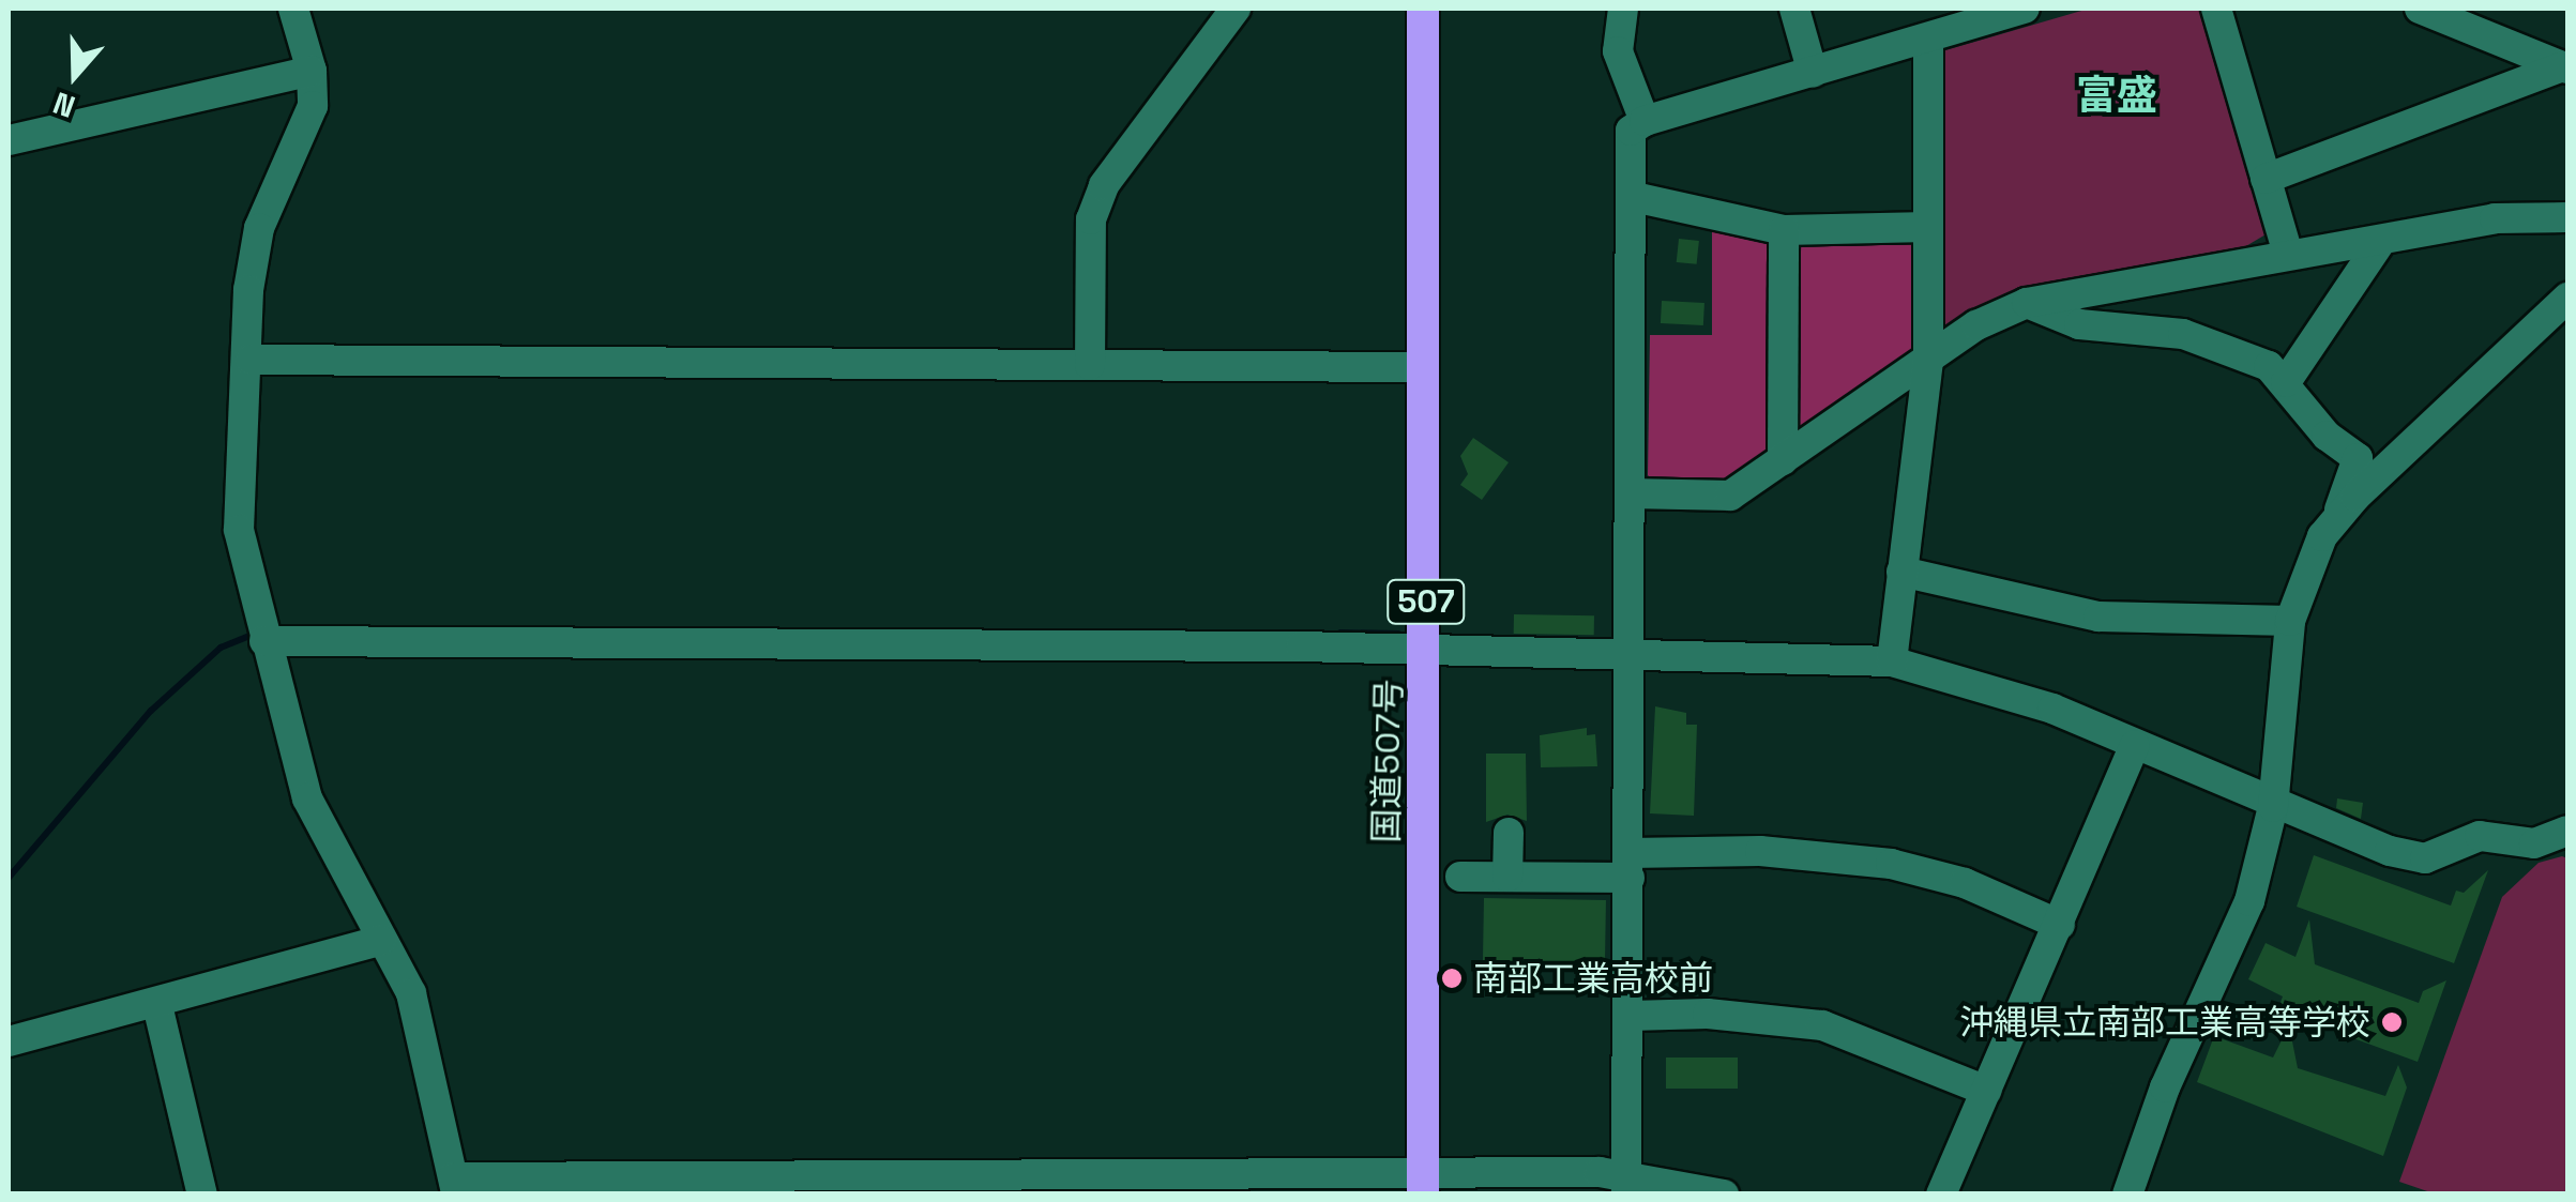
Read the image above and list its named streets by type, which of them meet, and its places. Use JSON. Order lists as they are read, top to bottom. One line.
{"streets":{"highway":["507","国道507号"]},"districts":["富盛"],"places":["南部工業高校前","沖縄県立南部工業高等学校"],"north":"bottom"}
